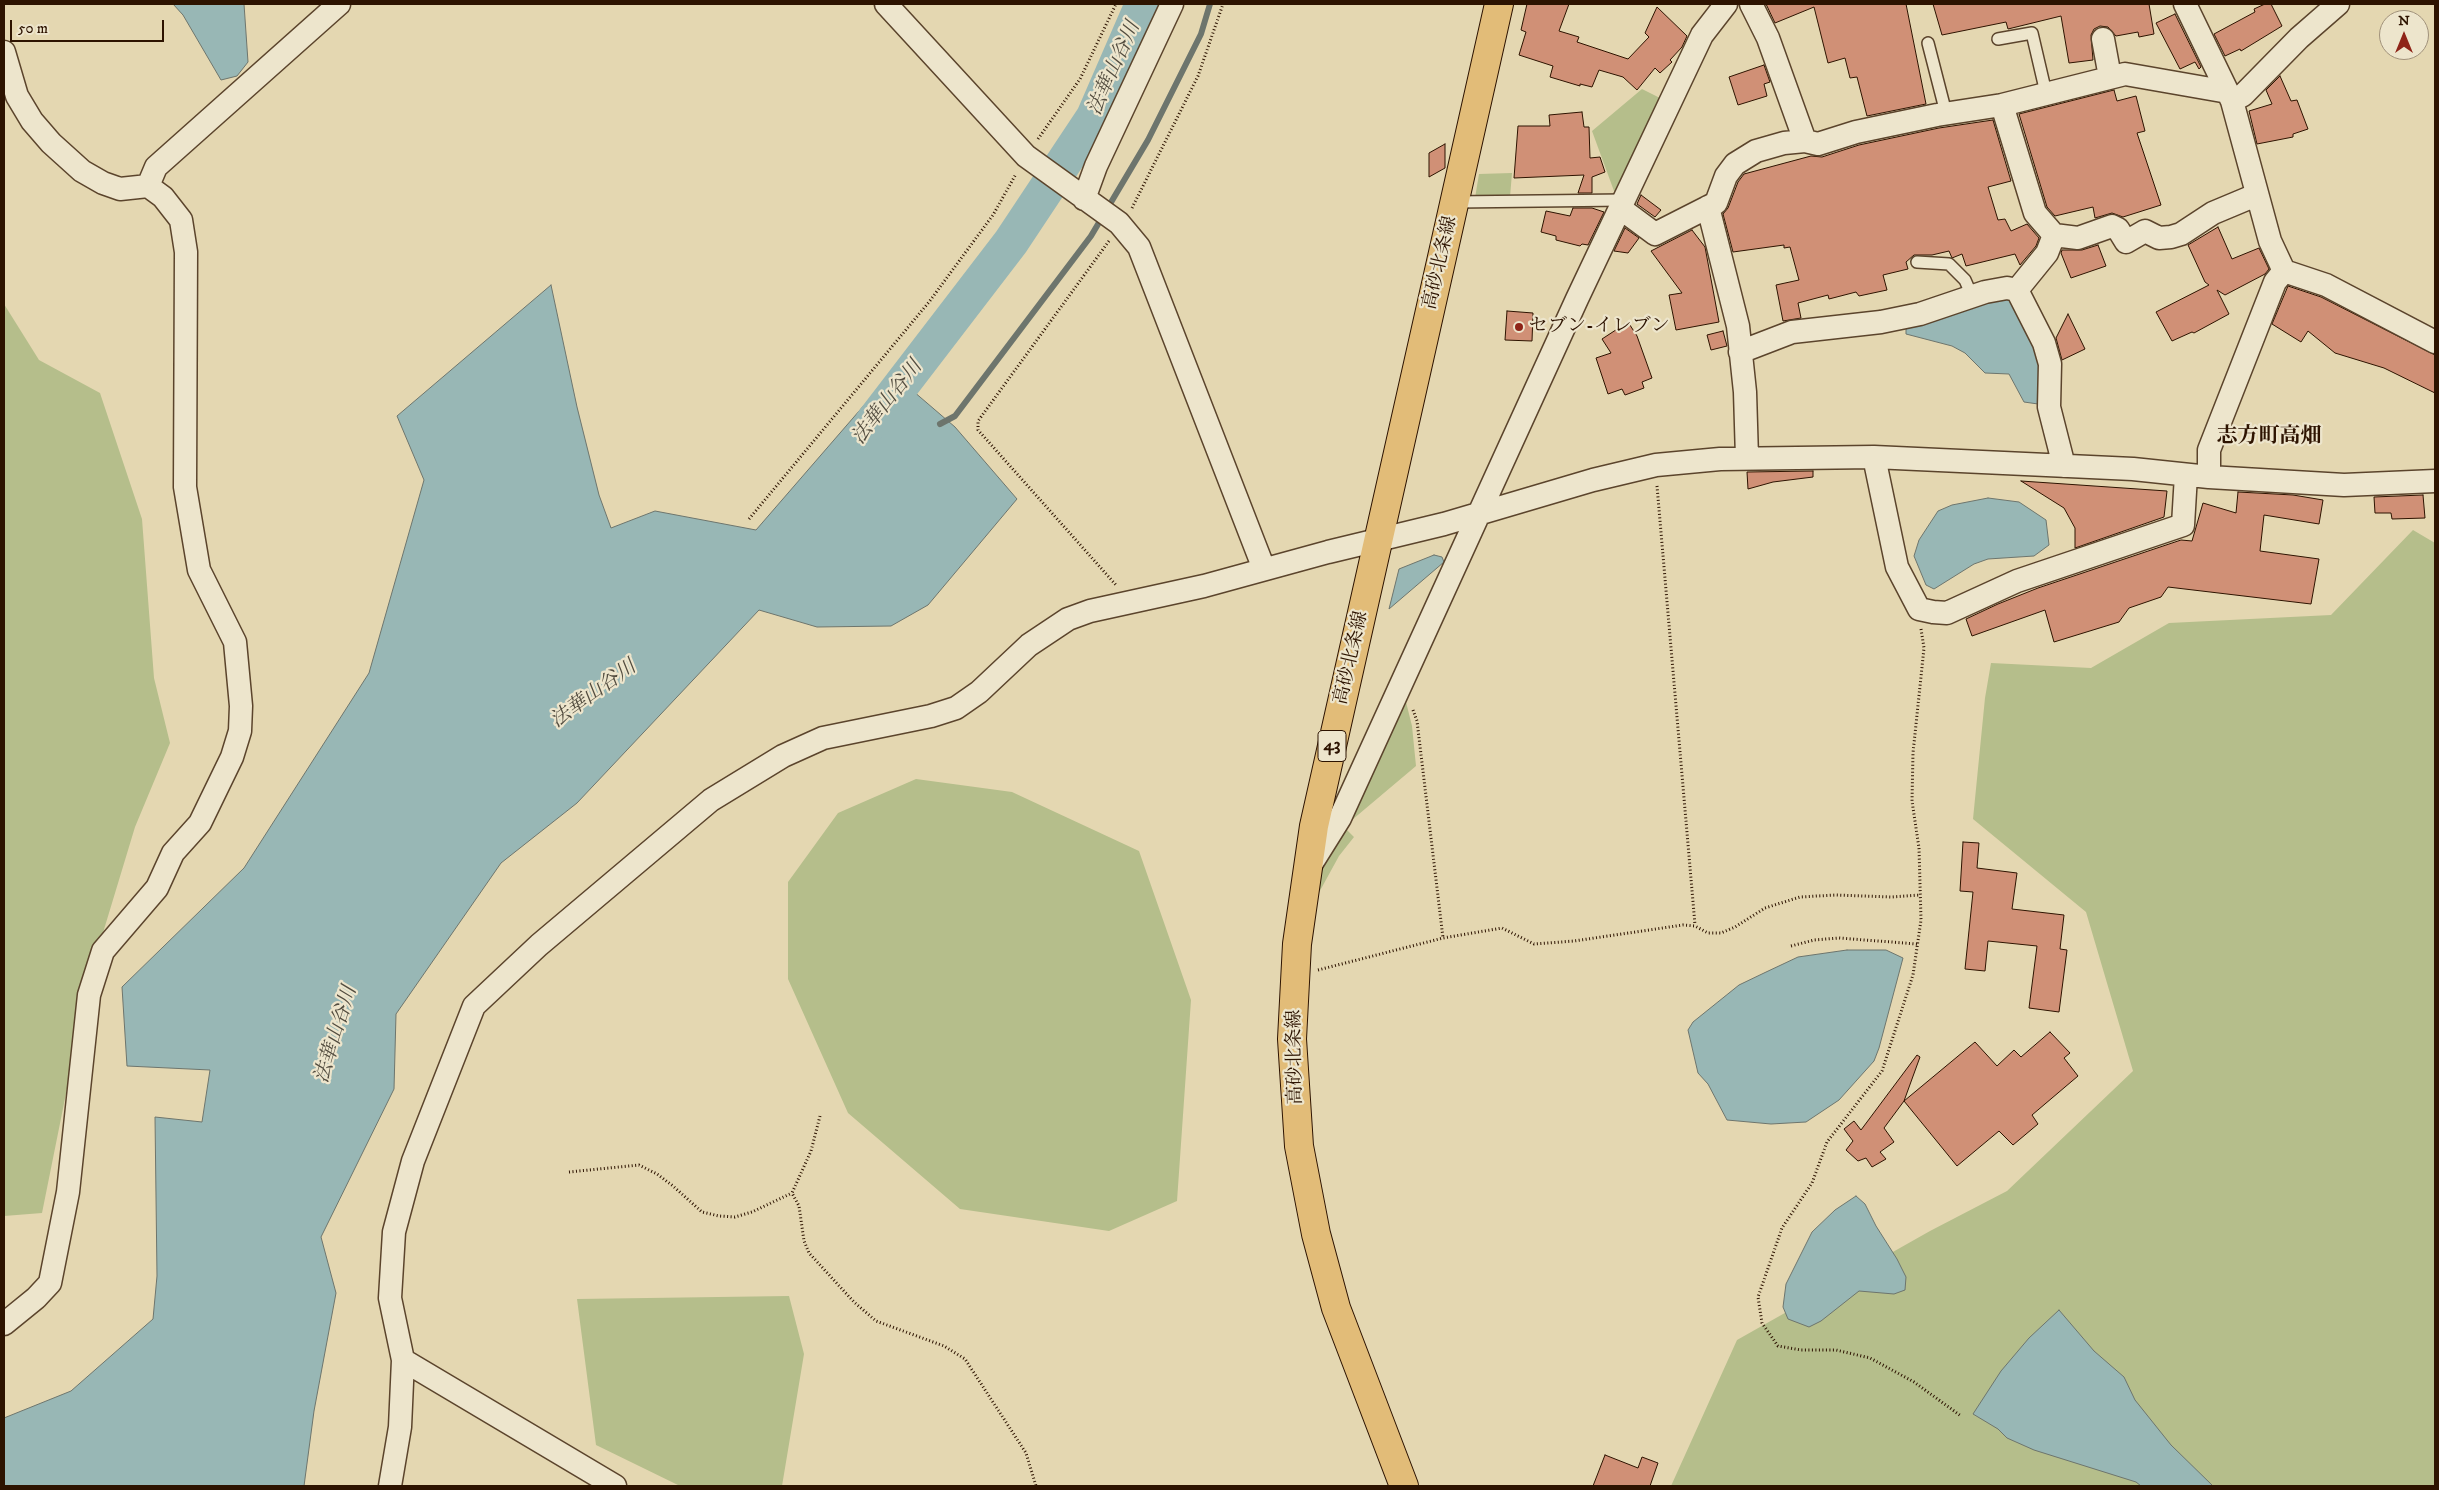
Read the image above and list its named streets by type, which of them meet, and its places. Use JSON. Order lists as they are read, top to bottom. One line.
{"streets":{"main road":["高砂北条線","43"]},"districts":["志方町高畑"],"water":["法華山谷川"],"places":["セブン-イレブン"],"scale_bar":"50 m","north":"top"}
